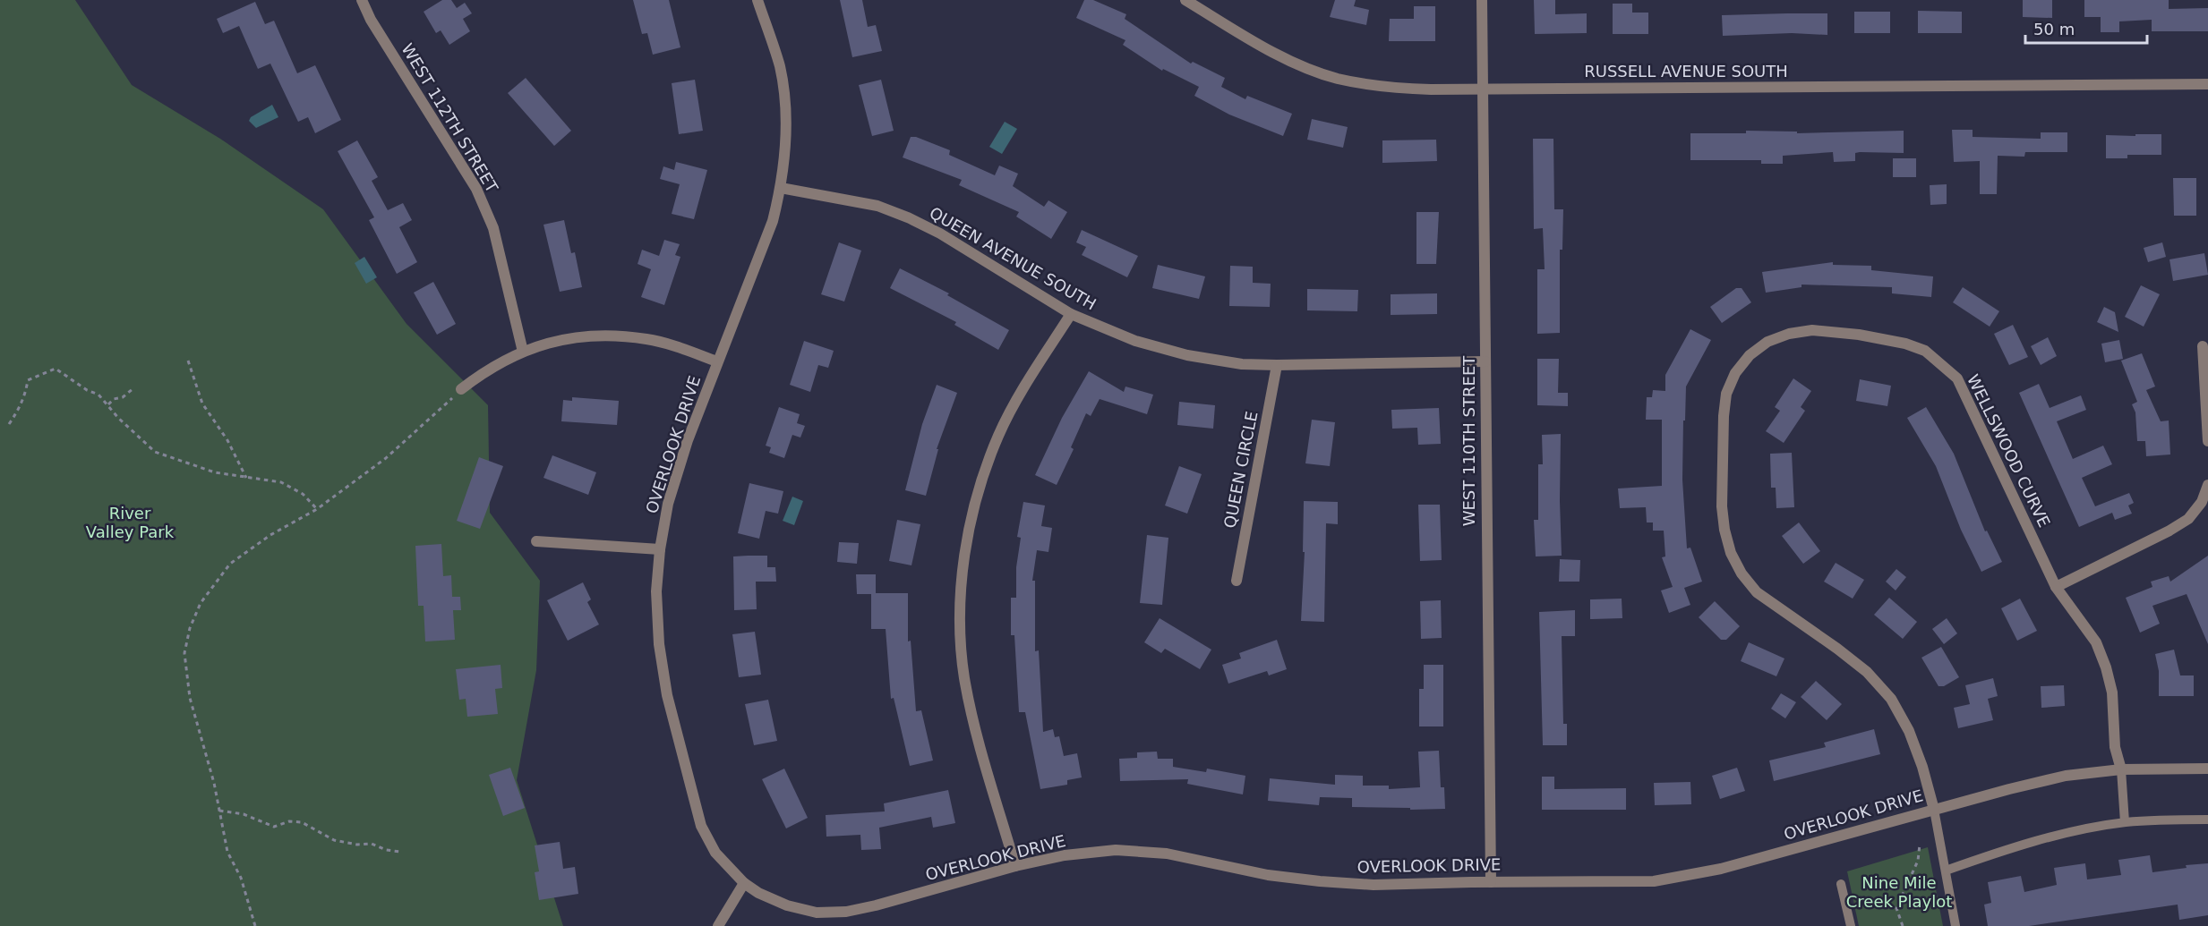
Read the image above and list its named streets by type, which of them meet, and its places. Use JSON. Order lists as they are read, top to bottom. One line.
{"streets":{"street":["RUSSELL AVENUE SOUTH","WEST 112TH STREET","QUEEN AVENUE SOUTH","WEST 110TH STREET","OVERLOOK DRIVE","WELLSWOOD CURVE","QUEEN CIRCLE"]},"crossings":[["RUSSELL AVENUE SOUTH","WEST 110TH STREET"],["QUEEN AVENUE SOUTH","WEST 110TH STREET"],["QUEEN AVENUE SOUTH","OVERLOOK DRIVE"],["QUEEN AVENUE SOUTH","QUEEN CIRCLE"],["WEST 110TH STREET","OVERLOOK DRIVE"],["OVERLOOK DRIVE","WELLSWOOD CURVE"]],"parks":["River Valley Park","Nine Mile Creek Playlot"],"scale_bar":"50 m"}
